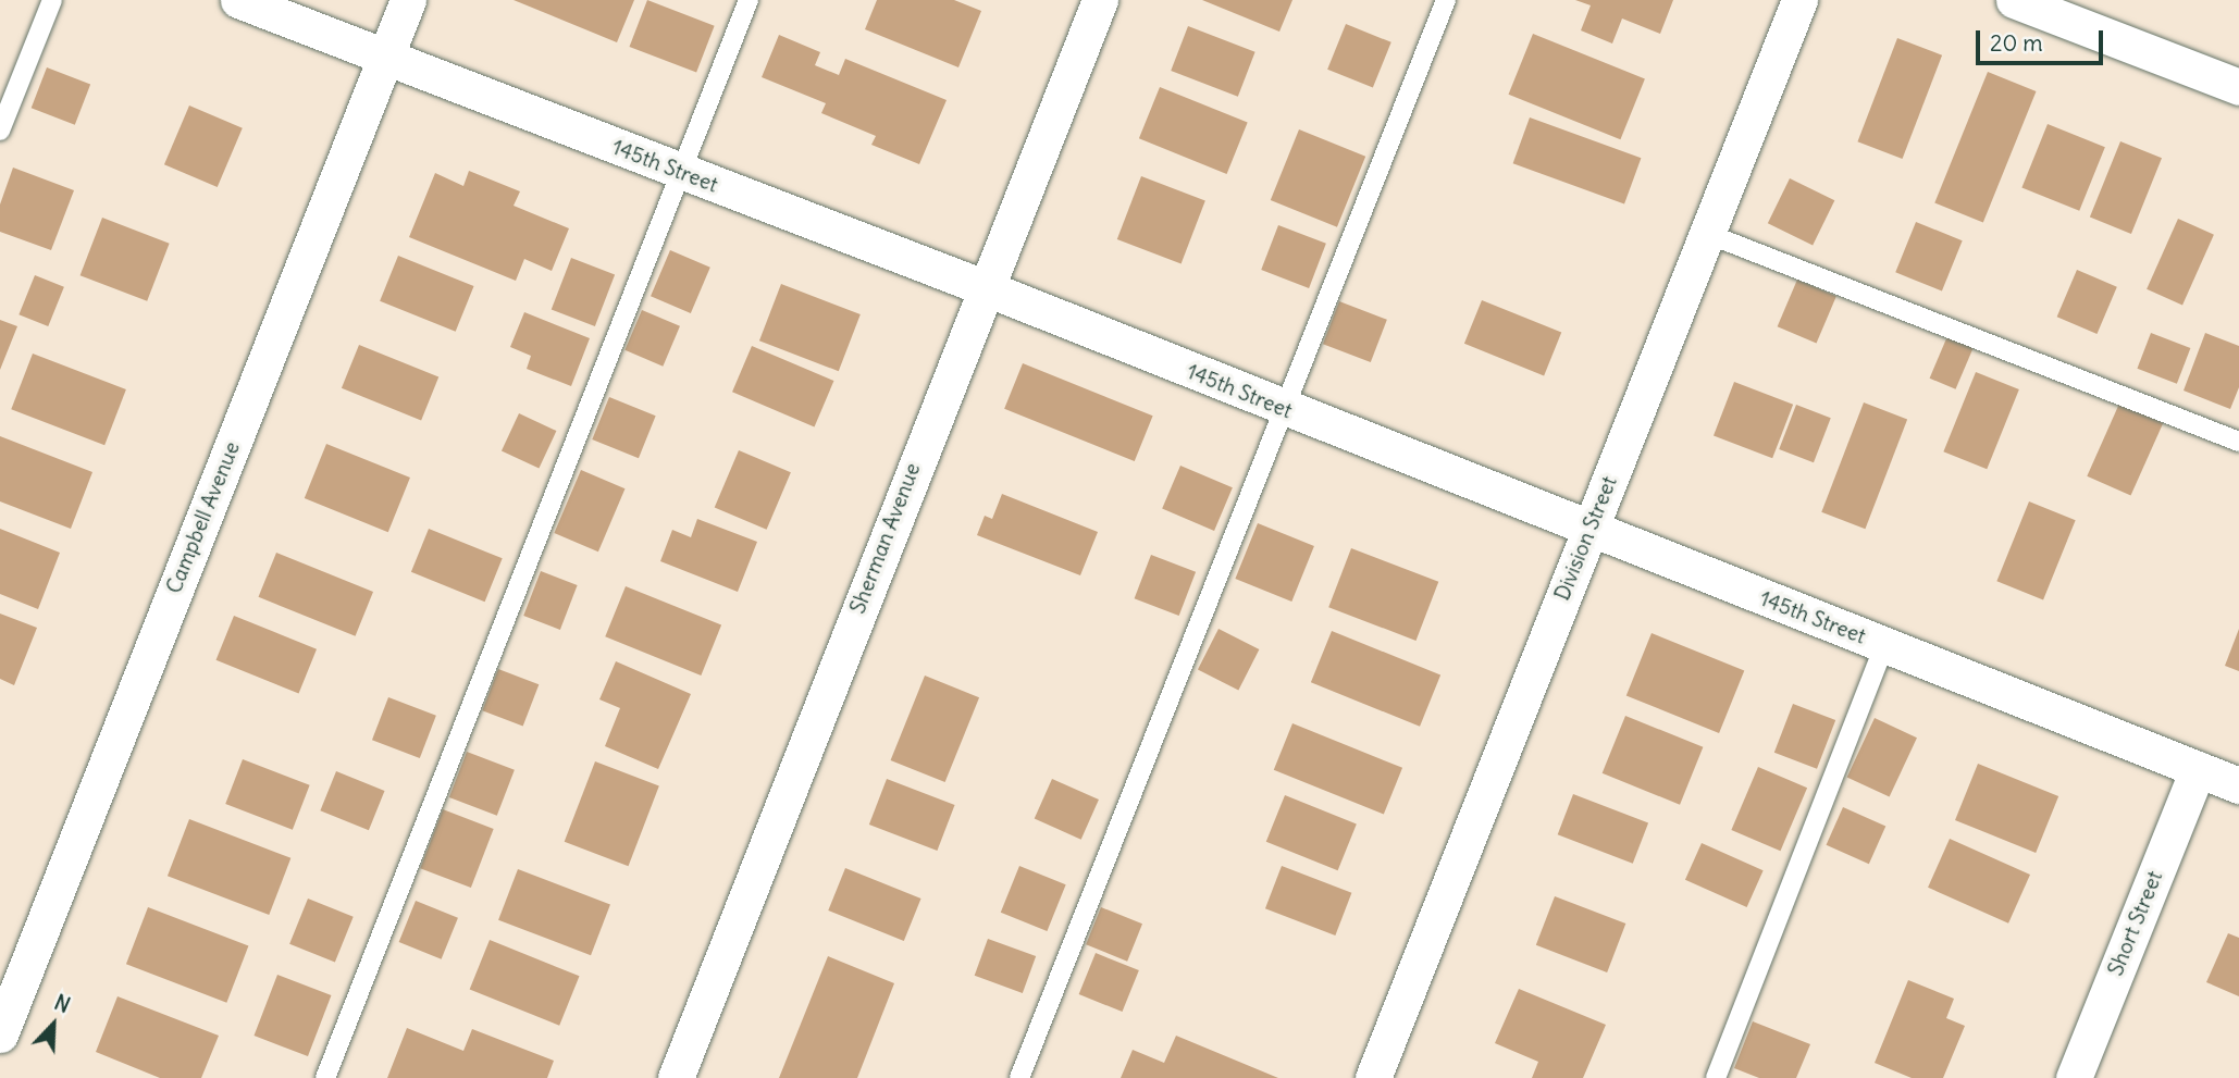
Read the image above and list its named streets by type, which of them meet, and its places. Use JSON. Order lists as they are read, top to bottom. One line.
{"streets":{"street":["145th Street","Campbell Avenue","Sherman Avenue","Division Street","Short Street"]},"crossings":[["145th Street","Campbell Avenue"],["145th Street","Sherman Avenue"],["145th Street","Division Street"],["145th Street","Short Street"]],"scale_bar":"20 m","north":"top right"}
